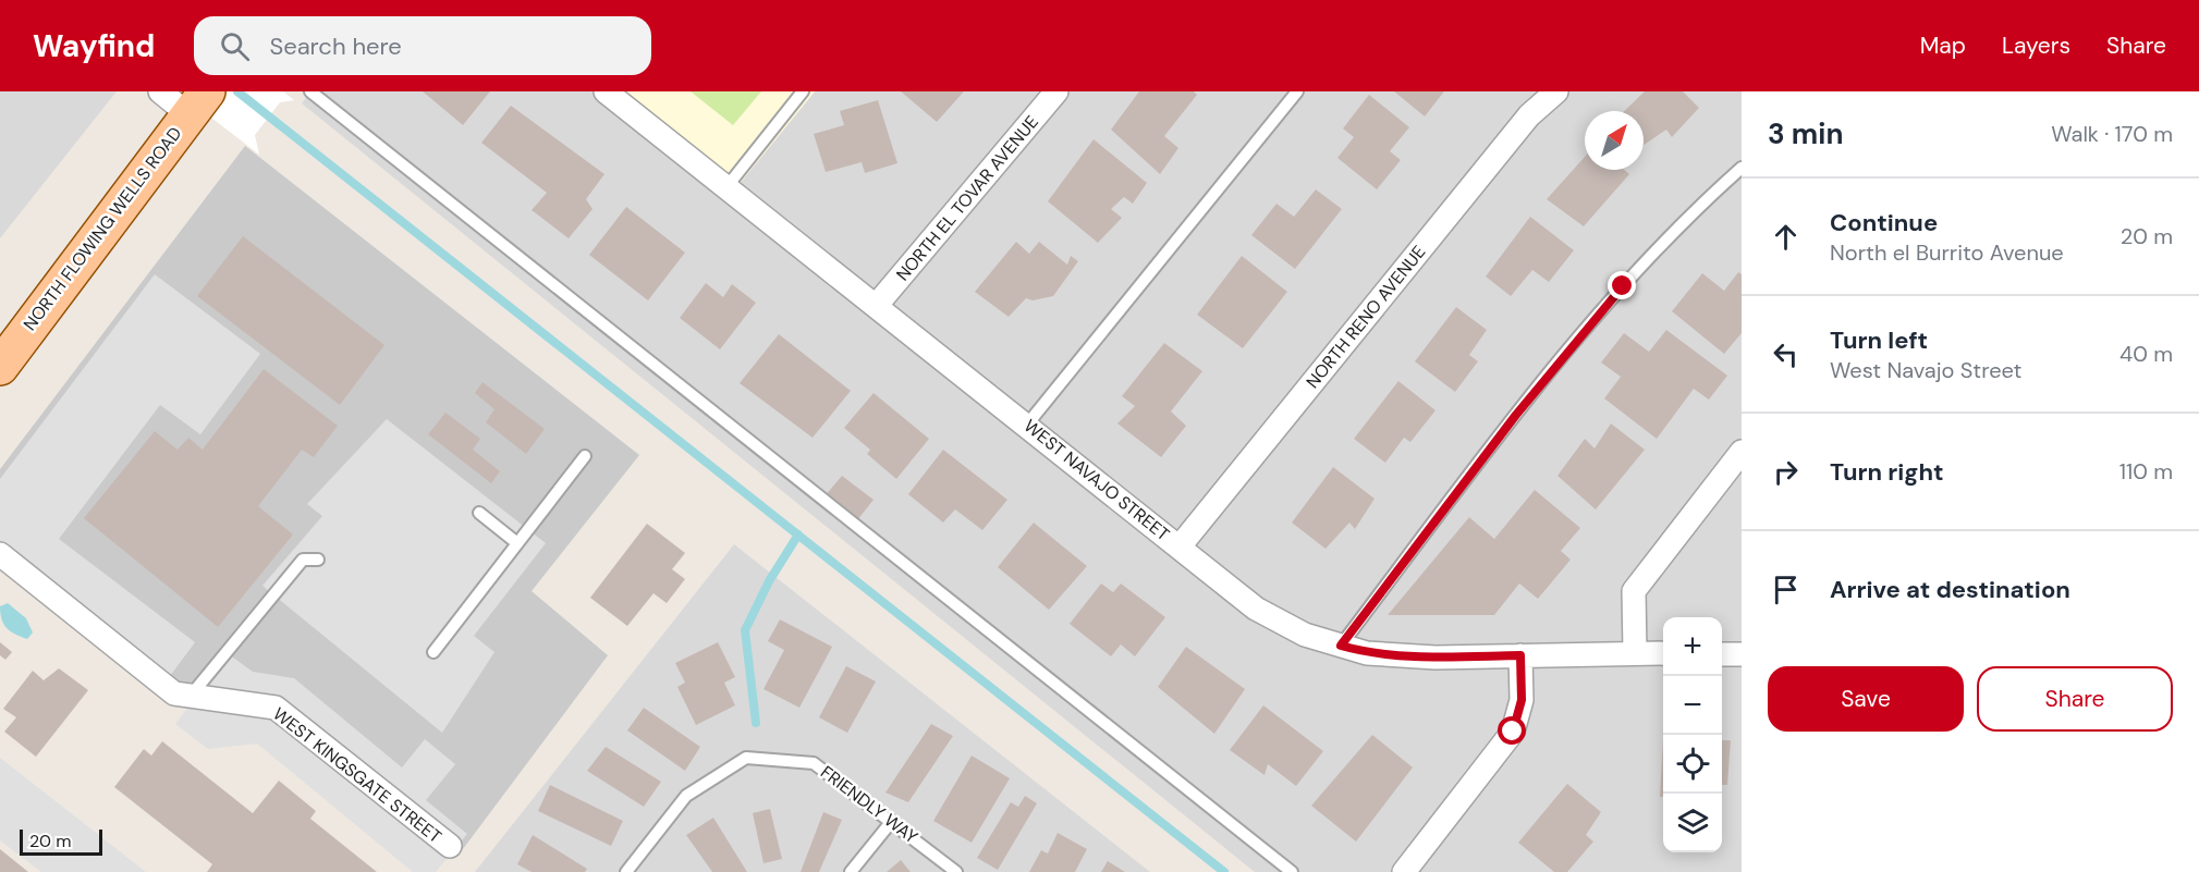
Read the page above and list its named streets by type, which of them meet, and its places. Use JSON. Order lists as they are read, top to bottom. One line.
{"streets":{"main road":["NORTH FLOWING WELLS ROAD"],"street":["NORTH EL TOVAR AVENUE","NORTH RENO AVENUE","WEST NAVAJO STREET","WEST KINGSGATE STREET"],"lane":["FRIENDLY WAY"]},"crossings":[["NORTH EL TOVAR AVENUE","WEST NAVAJO STREET"],["NORTH RENO AVENUE","WEST NAVAJO STREET"]],"scale_bar":"20 m","north":"top right","page":{"header":"Wayfind","search":"Search here","nav":["Map","Layers","Share"],"heading":["3 min","Walk · 170 m"],"list":[["Continue","North el Burrito Avenue","20 m"],["Turn left","West Navajo Street","40 m"],["Turn right","110 m"],"Arrive at destination"],"map_buttons":["+","−"],"buttons":["Save","Share"],"scale":"20 m"}}
